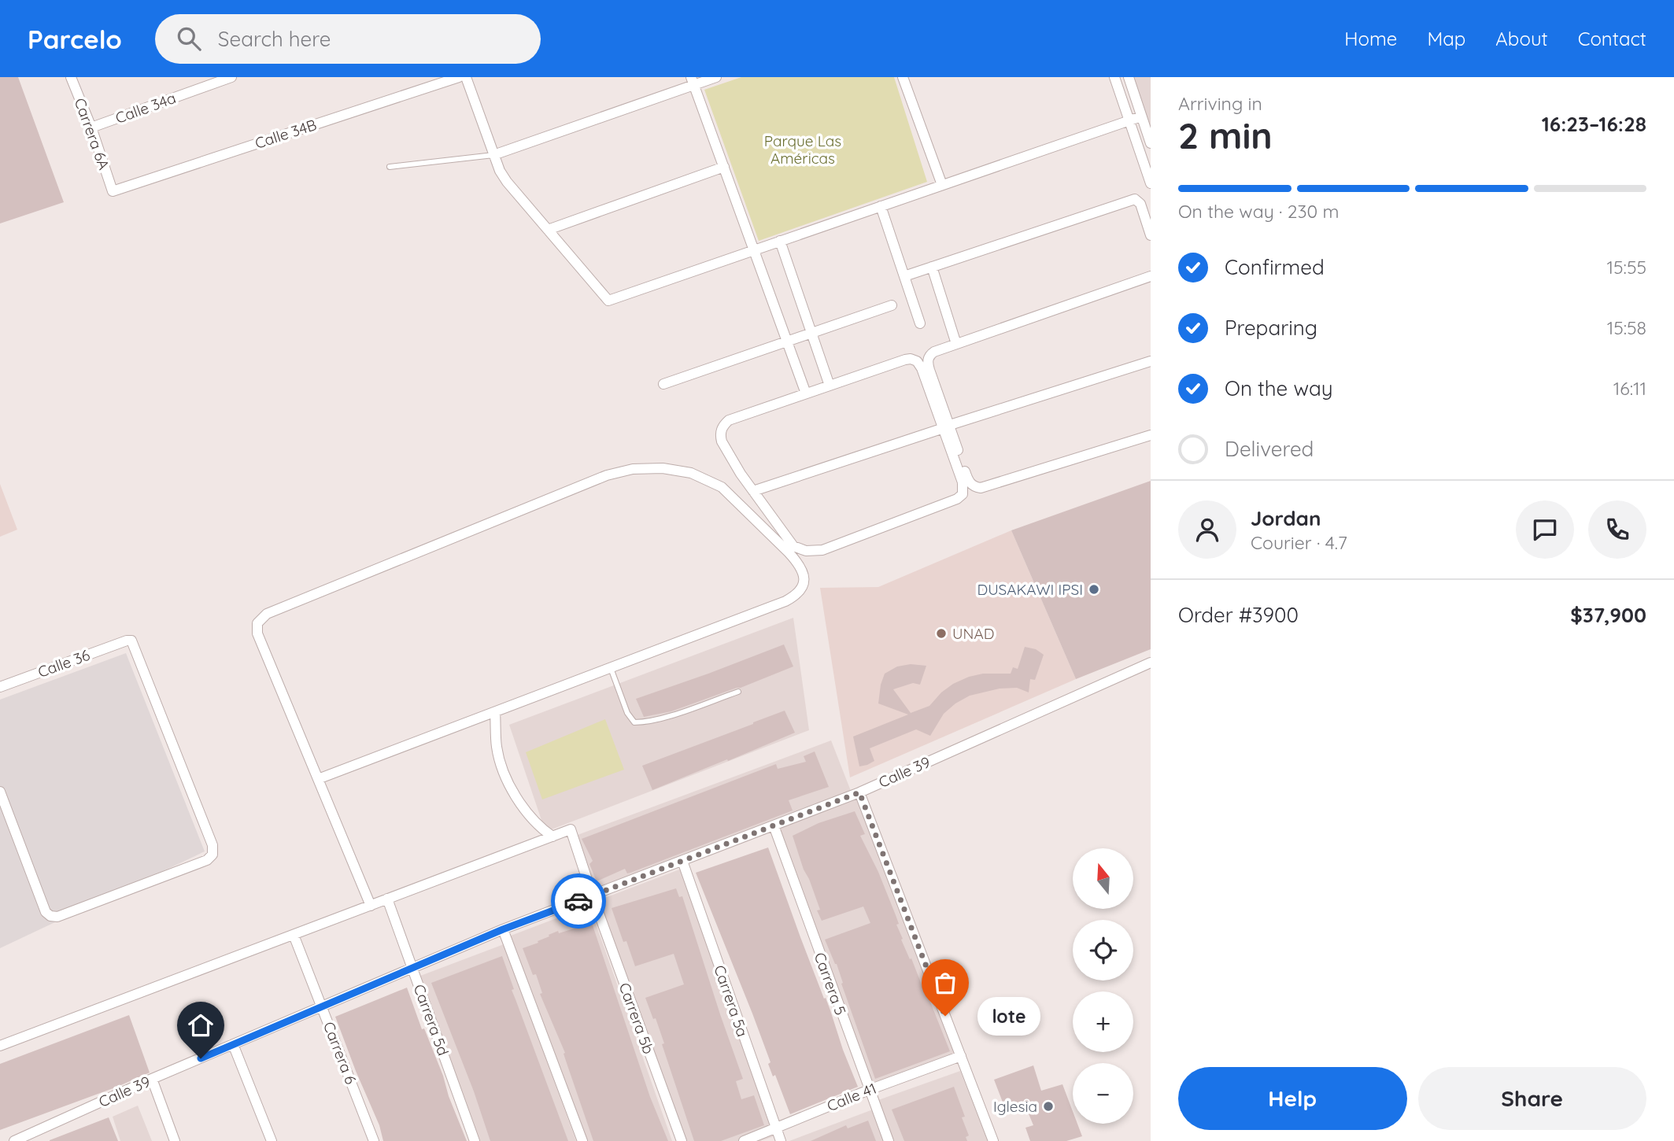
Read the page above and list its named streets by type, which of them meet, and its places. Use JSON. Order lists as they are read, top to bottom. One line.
{"streets":{"street":["Calle 34a","Carrera 6A","Calle 34B","Calle 36","Calle 39","Carrera 5","Carrera 5a","Carrera 5b","Carrera 5d","Carrera 6","Calle 41"]},"crossings":[["Calle 34a","Carrera 6A"],["Carrera 6A","Calle 34B"],["Calle 39","Carrera 5"],["Calle 39","Carrera 5a"],["Calle 39","Carrera 5b"],["Calle 39","Carrera 5d"],["Calle 39","Carrera 6"],["Carrera 5","Calle 41"],["Carrera 5a","Calle 41"]],"parks":["Parque Las Américas"],"places":["DUSAKAWI IPSI","UNAD","lote","Iglesia"],"north":"top","page":{"header":"Parcelo","search":"Search here","nav":["Home","Map","About","Contact"],"heading":["2 min","Arriving in","16:23–16:28"],"panel":["Jordan","Courier · 4.7","Order #3900","$37,900"],"bar":"On the way · 230 m","list":[["Confirmed","15:55"],["Preparing","15:58"],["On the way","16:11"],"Delivered"],"map_buttons":["+","−"],"bubble":"lote","buttons":["Help","Share"]}}
